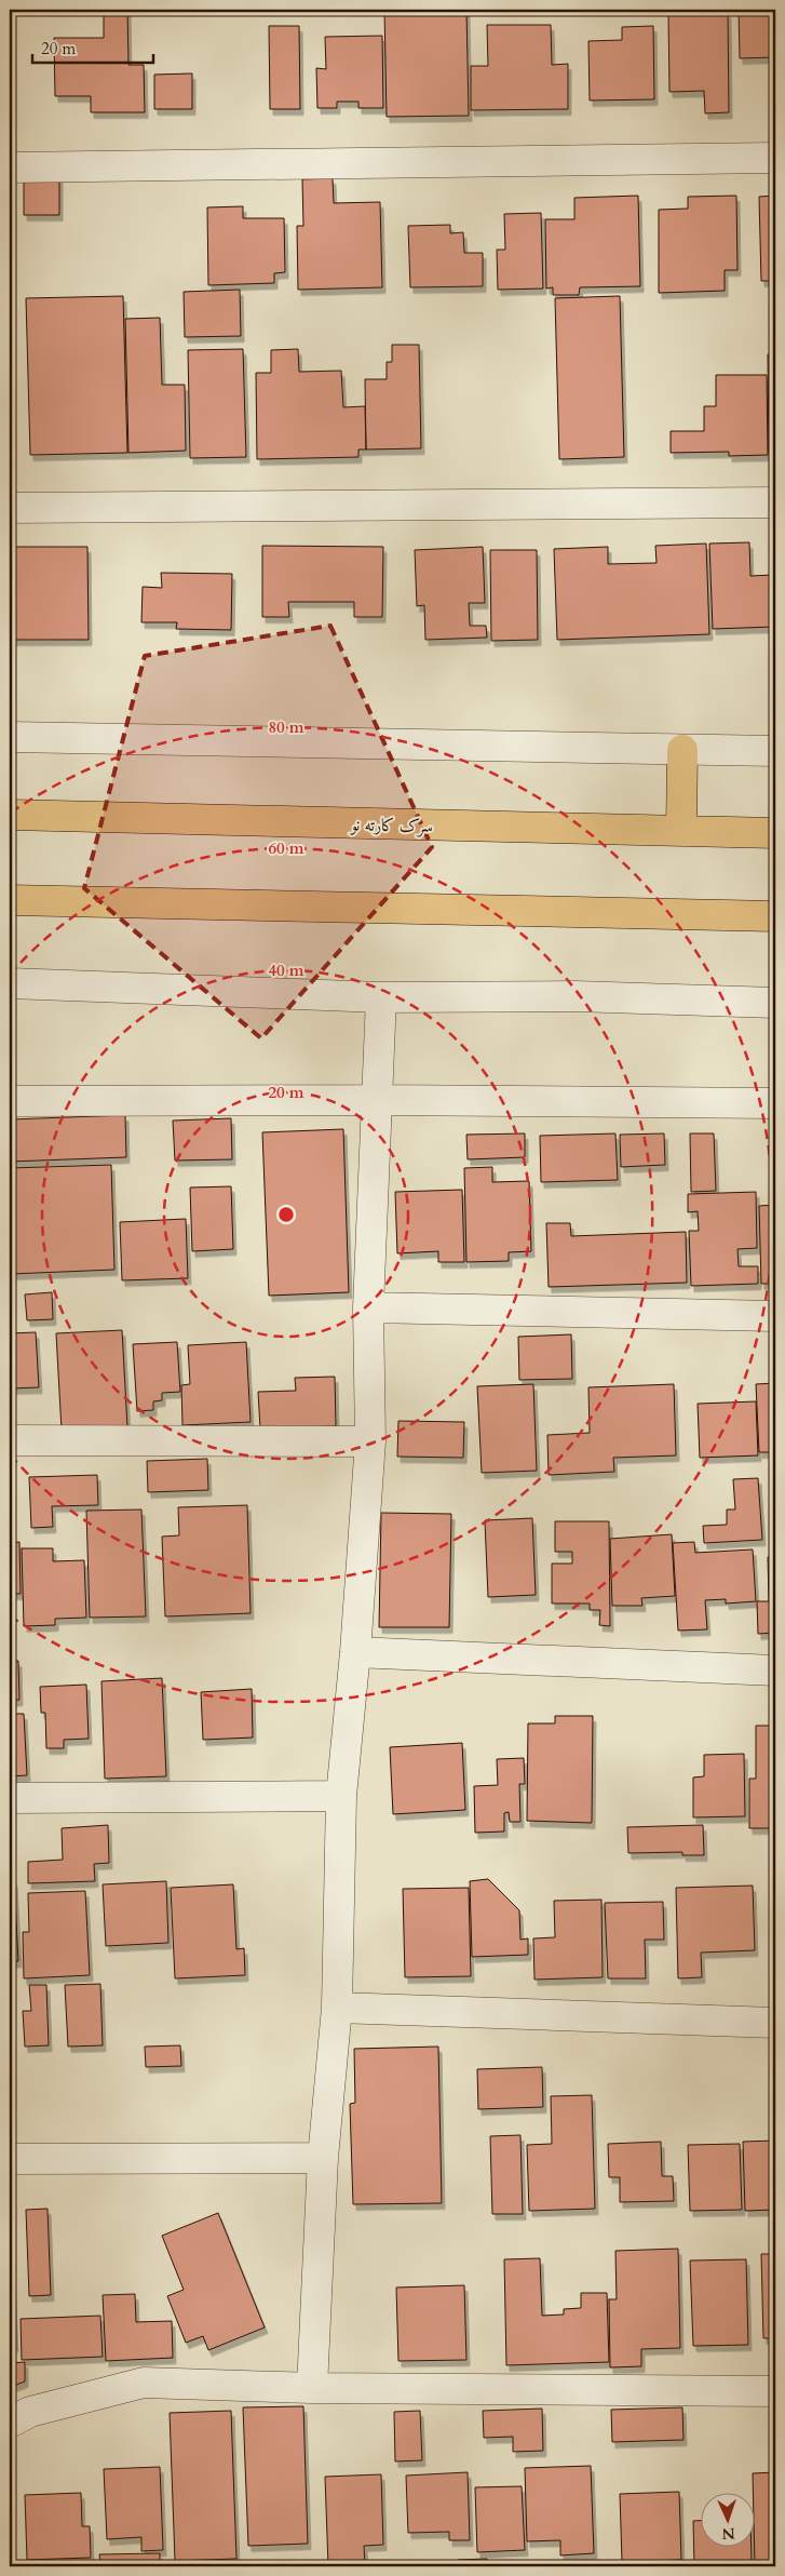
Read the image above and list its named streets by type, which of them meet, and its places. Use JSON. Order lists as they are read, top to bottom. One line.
{"streets":{"highway":["سرک کارته نو"]},"scale_bar":"20 m","north":"bottom","rings":["80 m","60 m","40 m","20 m"]}
